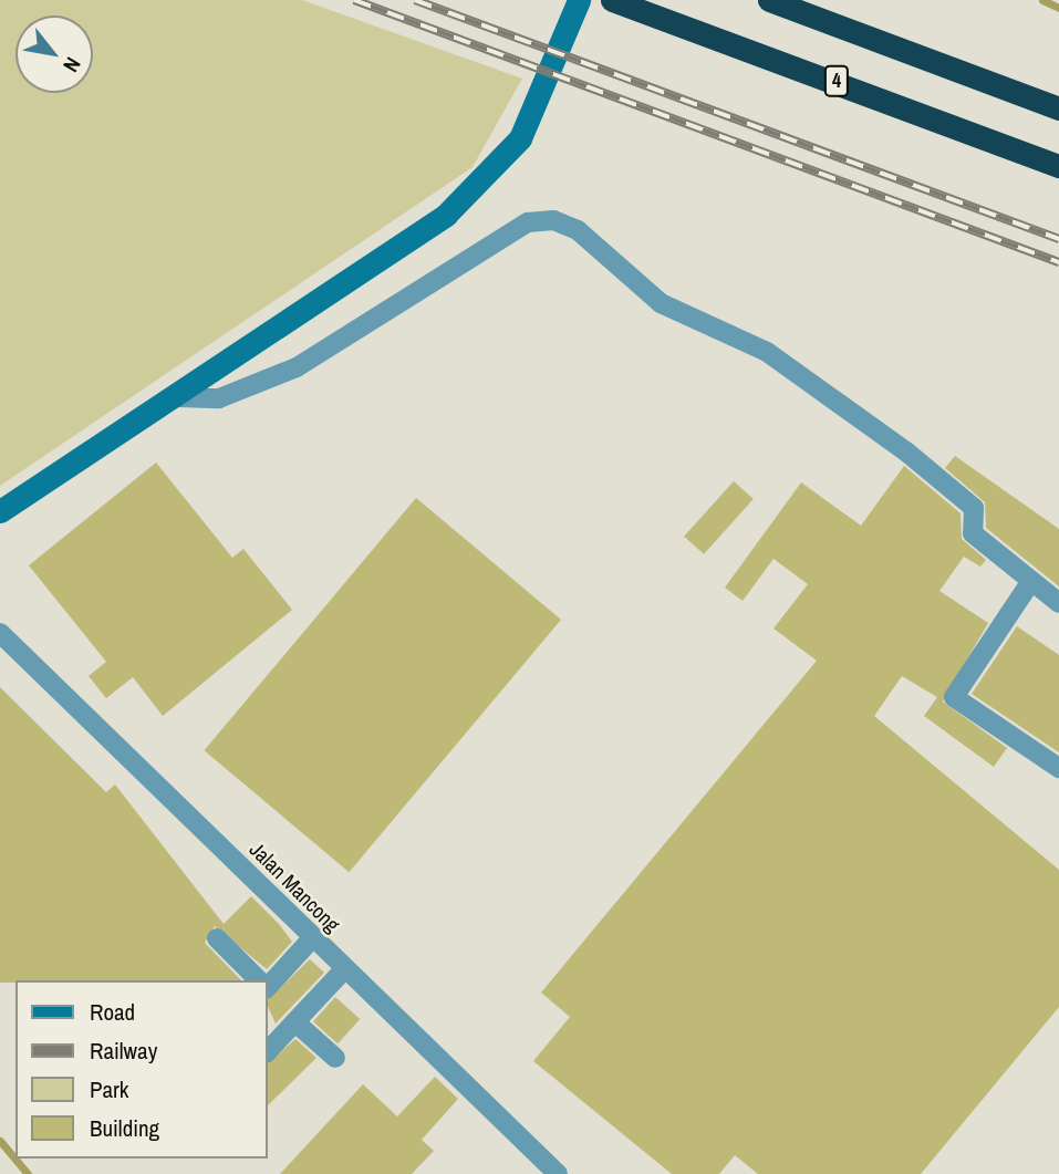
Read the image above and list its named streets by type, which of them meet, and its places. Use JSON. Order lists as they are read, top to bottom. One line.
{"streets":{"highway":["4"],"street":["Jalan Mancong"]},"legend":["Road","Railway","Park","Building"],"north":"bottom right"}
